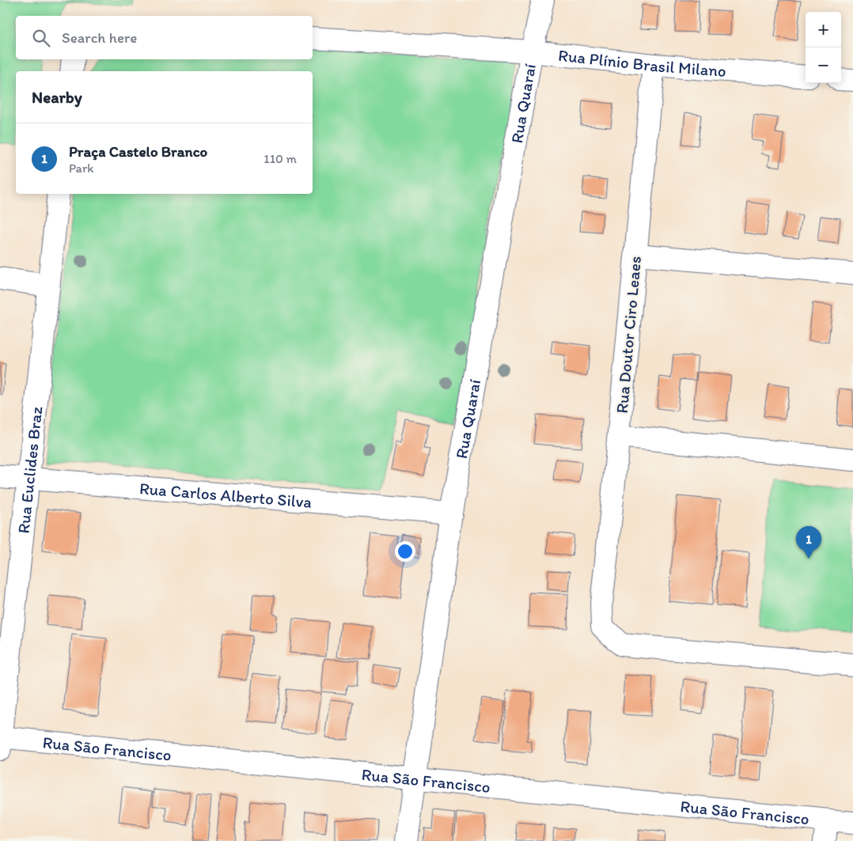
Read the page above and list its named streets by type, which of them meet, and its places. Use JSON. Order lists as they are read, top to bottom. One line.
{"streets":{"street":["Rua Plínio Brasil Milano","Rua Quaraí","Rua Doutor Ciro Leaes","Rua Euclides Braz","Rua Carlos Alberto Silva","Rua São Francisco"]},"crossings":[["Rua Plínio Brasil Milano","Rua Quaraí"],["Rua Plínio Brasil Milano","Rua Doutor Ciro Leaes"],["Rua Quaraí","Rua Carlos Alberto Silva"],["Rua Quaraí","Rua São Francisco"],["Rua Euclides Braz","Rua Carlos Alberto Silva"],["Rua Euclides Braz","Rua São Francisco"]],"page":{"map_buttons":["+","−"],"search":"Search here","heading":"Nearby","list":[{"mark":"1","name":"Praça Castelo Branco","note":"Park","value":"110 m"}],"pins":"1"}}
